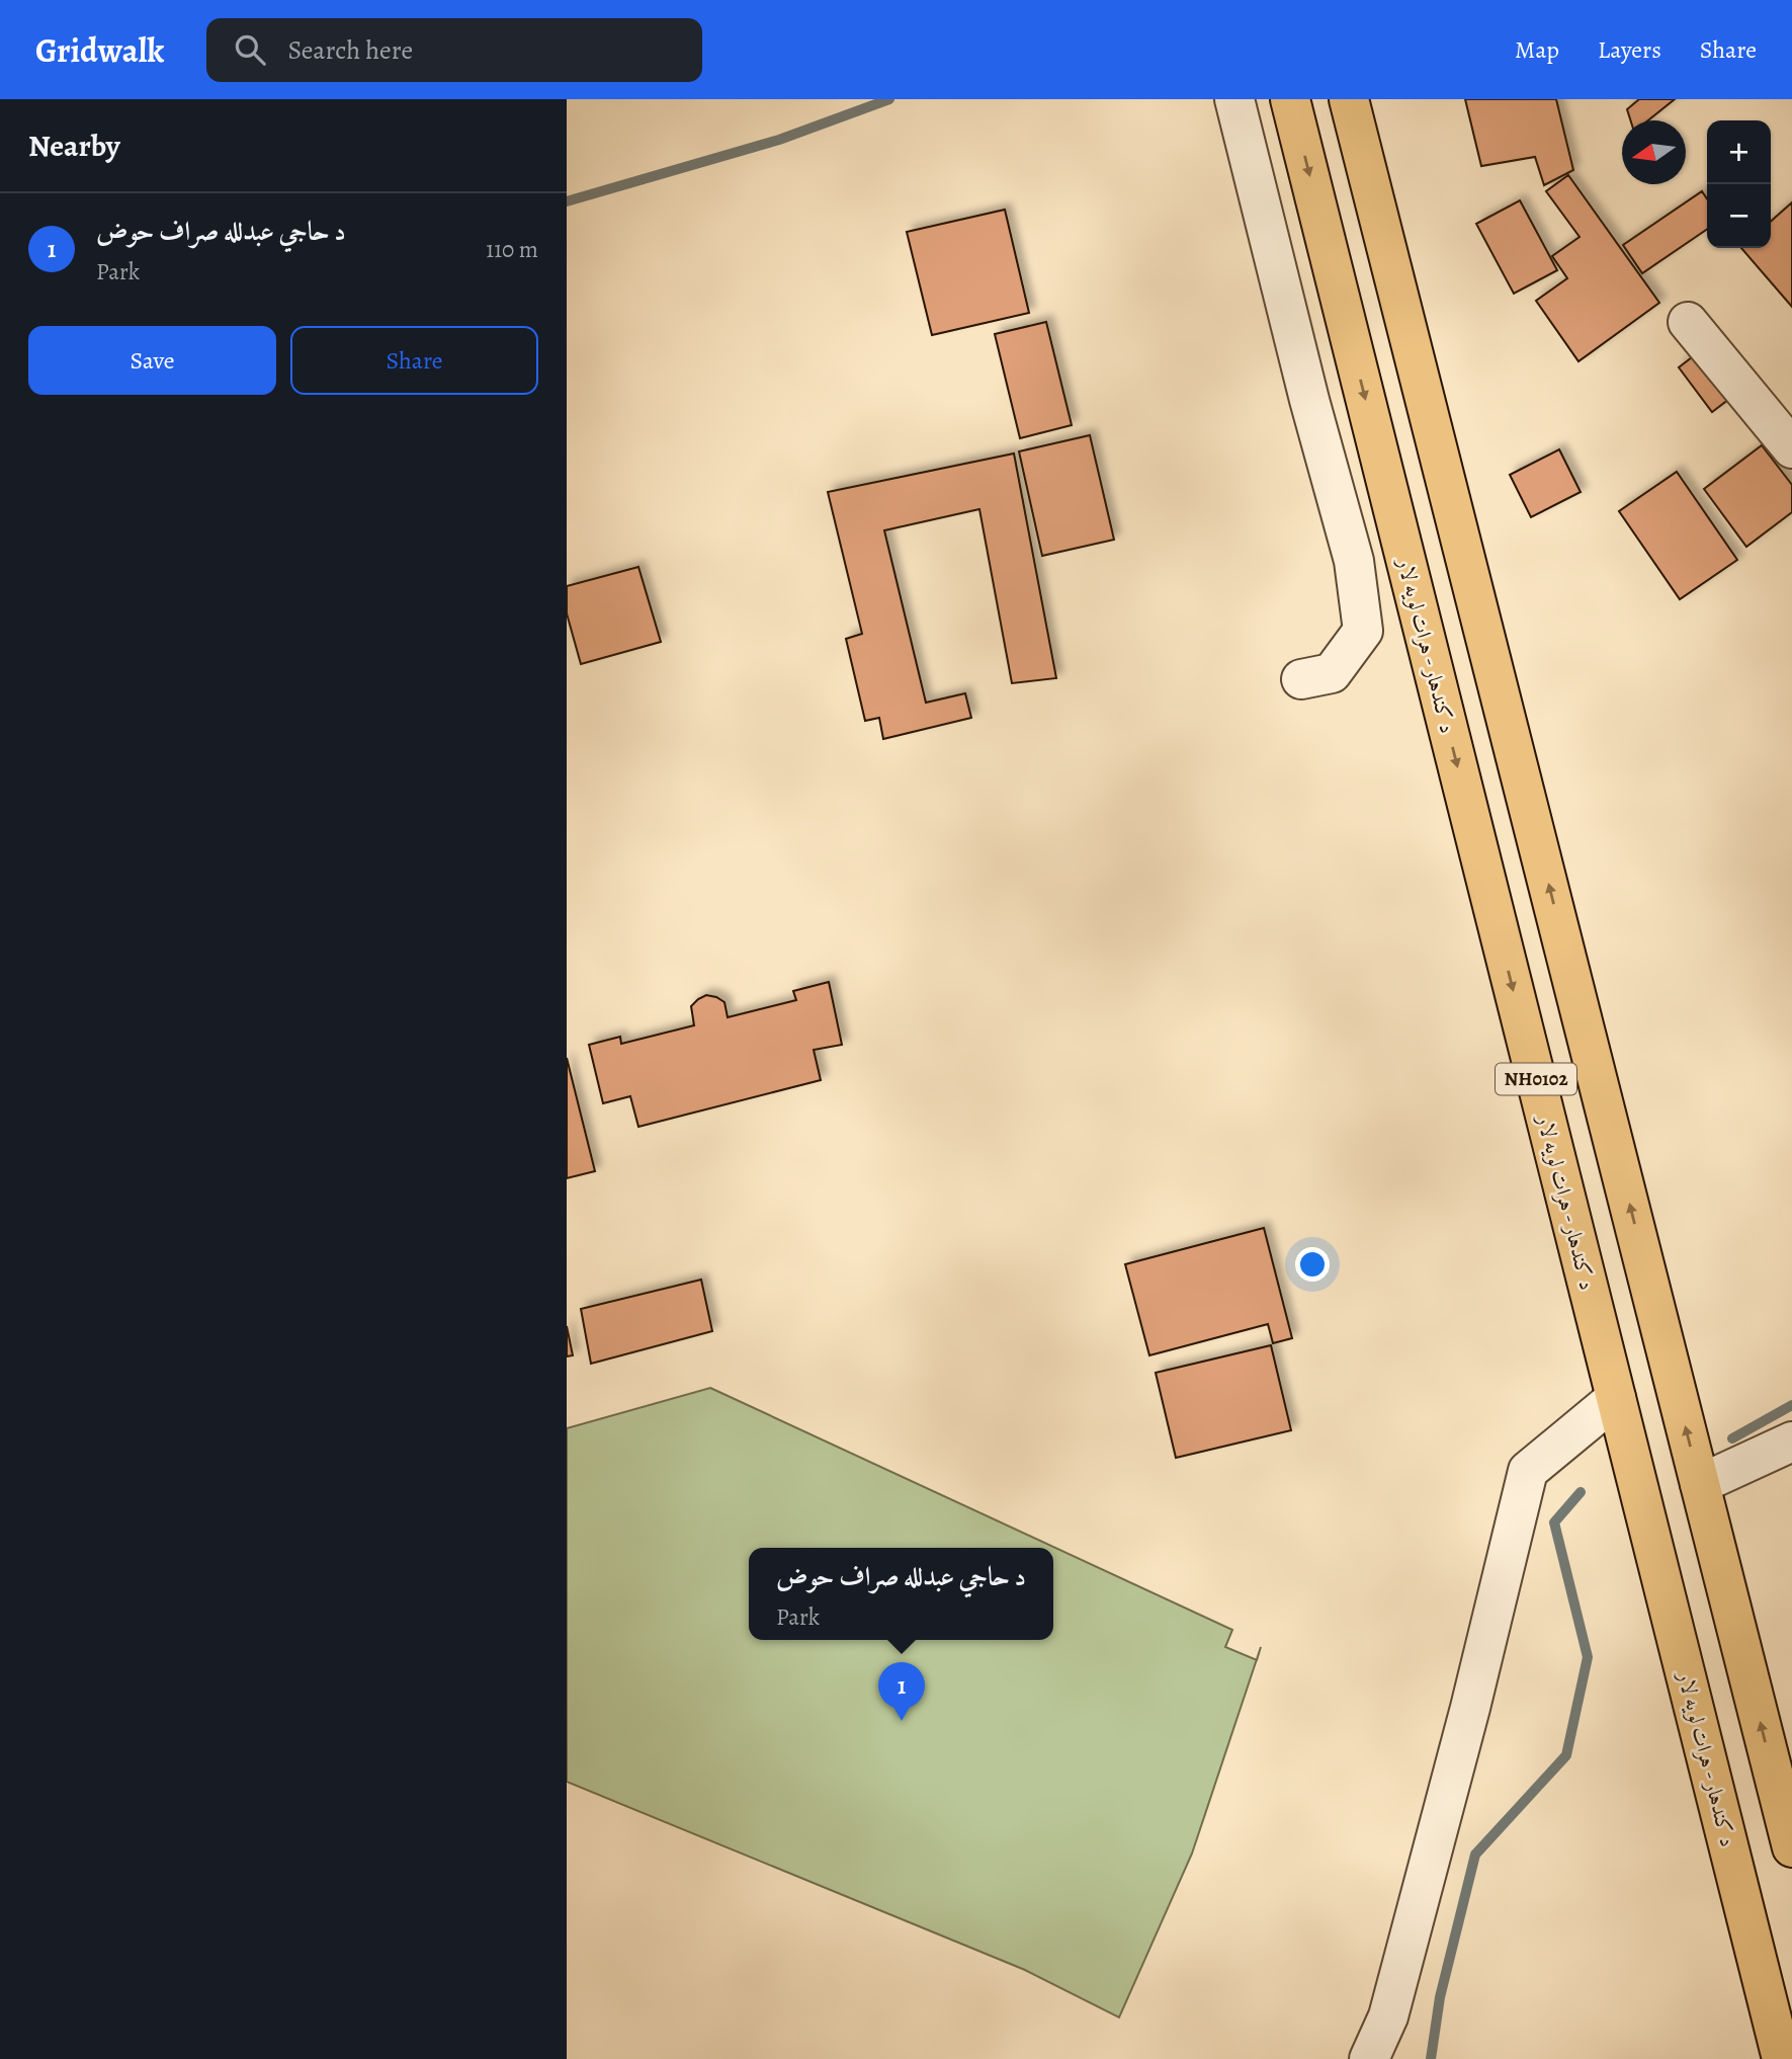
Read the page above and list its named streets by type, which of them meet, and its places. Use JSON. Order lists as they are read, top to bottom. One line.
{"streets":{"highway":["د کندهار - هرات لويه لار","NH0102"]},"north":"left","page":{"header":"Gridwalk","search":"Search here","nav":["Map","Layers","Share"],"heading":"Nearby","map_buttons":["+","−"],"list":[{"mark":"1","name":"د حاجي عبدلله صراف حوض","note":"Park","value":"110 m"}],"buttons":["Save","Share"],"popup":["د حاجي عبدلله صراف حوض","Park"],"pins":"1"}}
